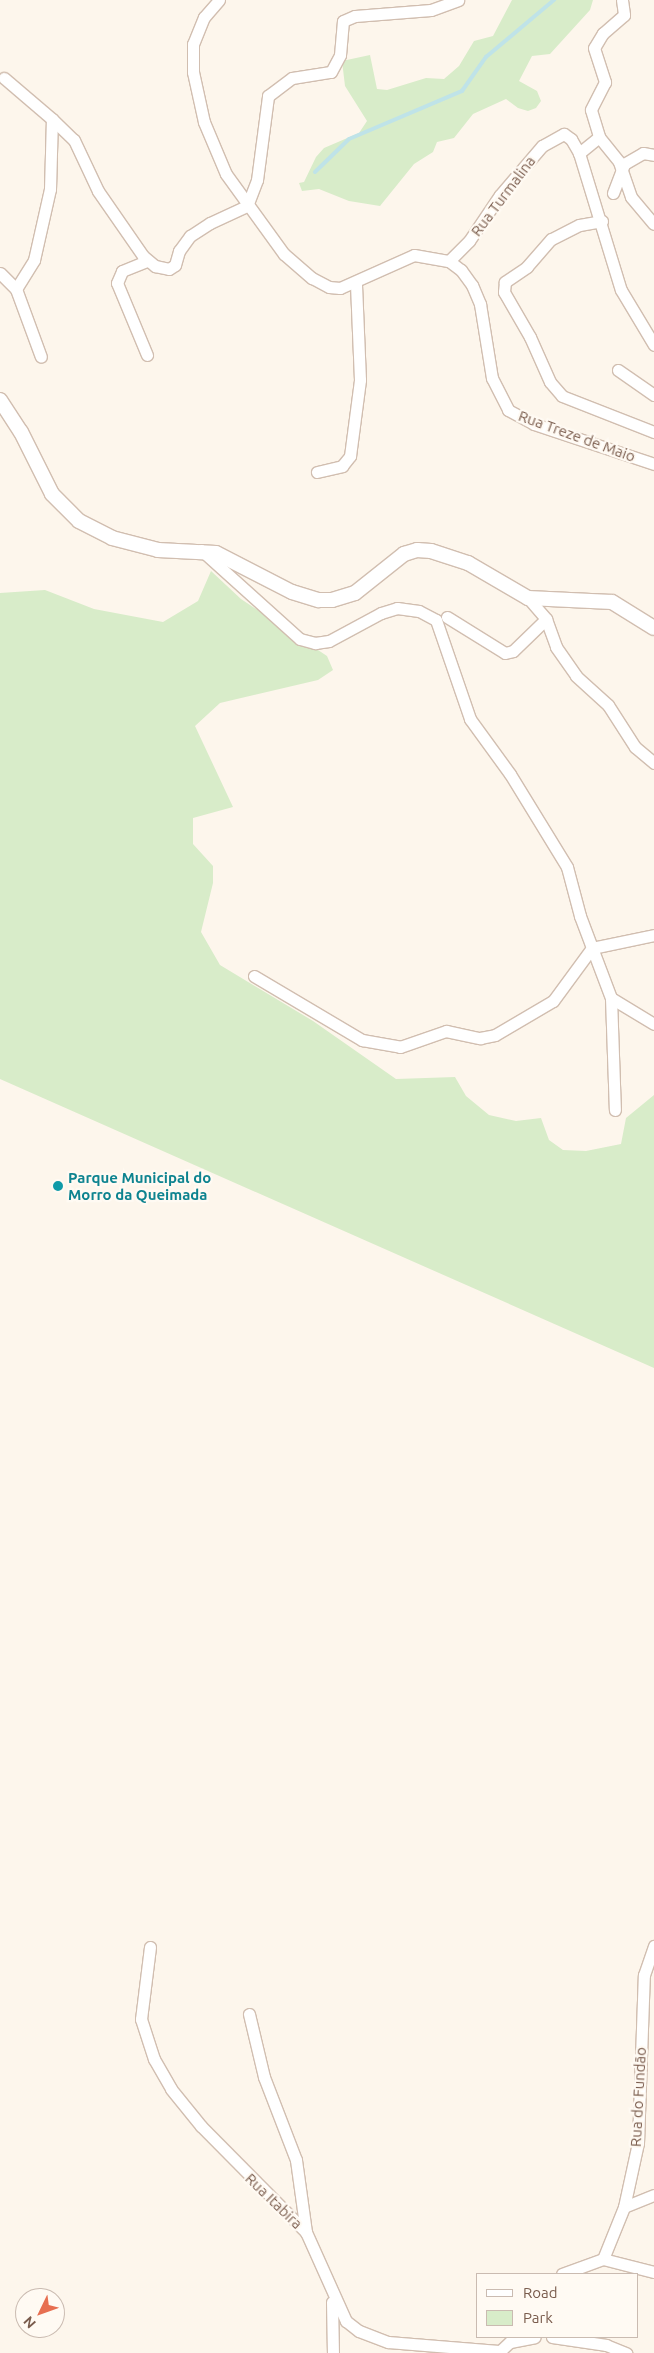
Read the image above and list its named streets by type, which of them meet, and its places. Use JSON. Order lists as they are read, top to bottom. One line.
{"streets":{"street":["Rua Turmalina","Rua Treze de Maio","Rua do Fundão","Rua Itabira"]},"crossings":[["Rua Turmalina","Rua Treze de Maio"]],"places":["Parque Municipal do Morro da Queimada"],"legend":["Road","Park"],"north":"bottom left"}
